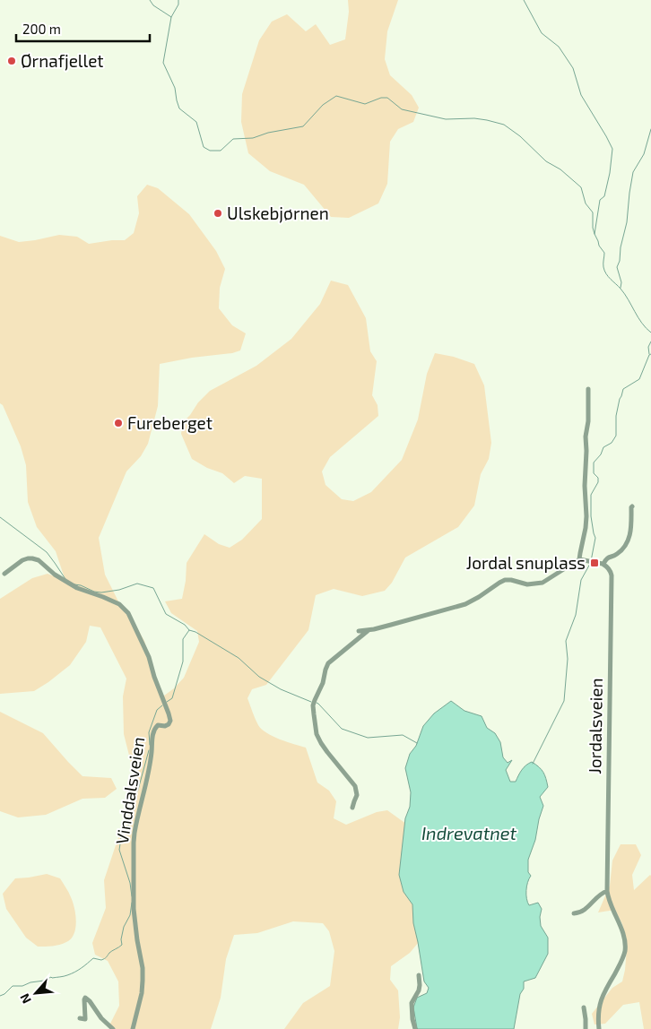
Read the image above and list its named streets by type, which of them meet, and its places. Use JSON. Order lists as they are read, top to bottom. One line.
{"streets":{"street":["Jordalsveien","Vinddalsveien"]},"water":["Indrevatnet"],"places":{"other":["Ørnafjellet","Ulskebjørnen","Fureberget"],"transit":["Jordal snuplass"]},"scale_bar":"200 m","north":"bottom left"}
